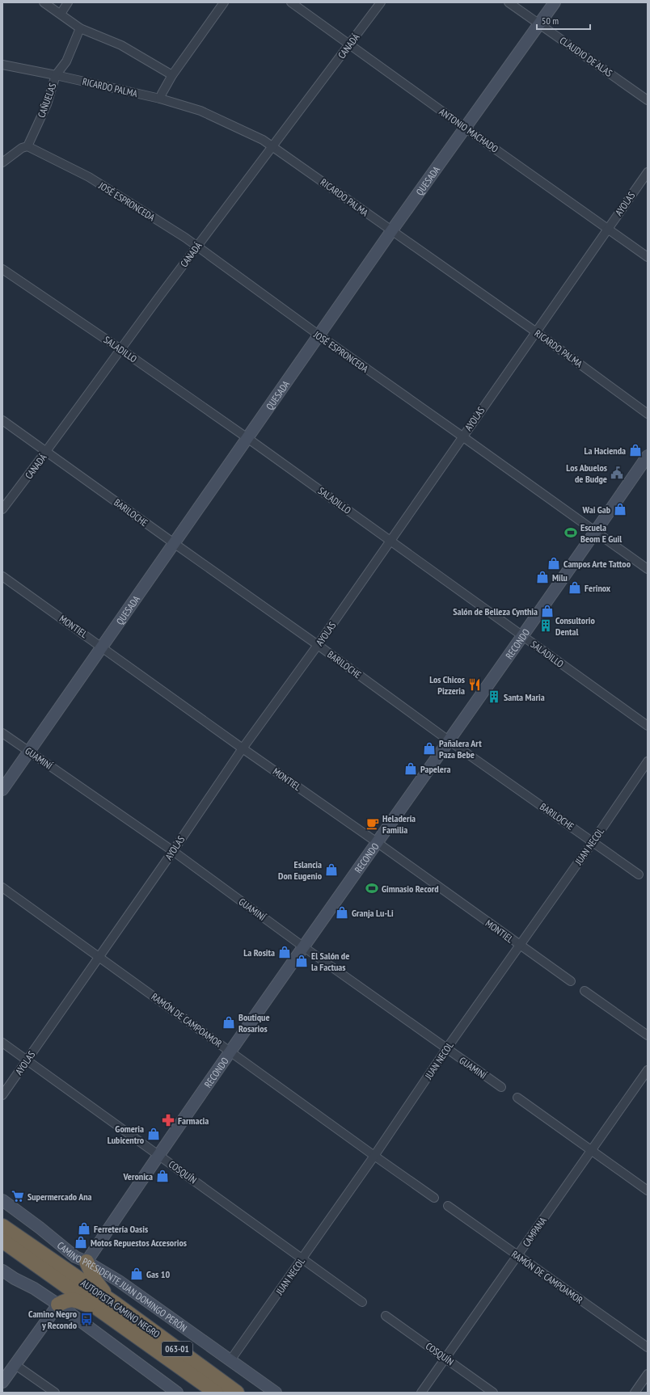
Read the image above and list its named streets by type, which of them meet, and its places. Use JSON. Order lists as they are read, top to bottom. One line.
{"streets":{"highway":["AUTOPISTA CAMINO NEGRO","063-01"],"street":["CANADÁ","CLAUDIO DE ALAS","RICARDO PALMA","CAÑUELAS","ANTONIO MACHADO","QUESADA","JOSÉ ESPRONCEDA","AYOLAS","SALADILLO","BARILOCHE","MONTIEL","RECONDO","GUAMINÍ","JUAN NECOL","RAMÓN DE CAMPOAMOR","COSQUÍN","CAMPANA","CAMINO PRESIDENTE JUAN DOMINGO PERÓN"]},"crossings":[["CANADÁ","RICARDO PALMA"],["CANADÁ","ANTONIO MACHADO"],["CANADÁ","JOSÉ ESPRONCEDA"],["CANADÁ","SALADILLO"],["CANADÁ","BARILOCHE"],["CLAUDIO DE ALAS","QUESADA"],["RICARDO PALMA","CAÑUELAS"],["RICARDO PALMA","QUESADA"],["RICARDO PALMA","AYOLAS"],["CAÑUELAS","JOSÉ ESPRONCEDA"],["ANTONIO MACHADO","QUESADA"],["ANTONIO MACHADO","AYOLAS"],["QUESADA","JOSÉ ESPRONCEDA"],["QUESADA","SALADILLO"],["QUESADA","BARILOCHE"],["QUESADA","MONTIEL"],["QUESADA","GUAMINÍ"],["JOSÉ ESPRONCEDA","AYOLAS"],["JOSÉ ESPRONCEDA","RECONDO"],["AYOLAS","SALADILLO"],["AYOLAS","BARILOCHE"],["AYOLAS","MONTIEL"],["AYOLAS","GUAMINÍ"],["AYOLAS","RAMÓN DE CAMPOAMOR"],["AYOLAS","COSQUÍN"],["SALADILLO","RECONDO"],["BARILOCHE","RECONDO"],["BARILOCHE","JUAN NECOL"],["MONTIEL","RECONDO"],["MONTIEL","JUAN NECOL"],["RECONDO","GUAMINÍ"],["RECONDO","RAMÓN DE CAMPOAMOR"],["RECONDO","COSQUÍN"],["RECONDO","CAMINO PRESIDENTE JUAN DOMINGO PERÓN"],["GUAMINÍ","JUAN NECOL"],["JUAN NECOL","RAMÓN DE CAMPOAMOR"],["JUAN NECOL","COSQUÍN"],["JUAN NECOL","CAMINO PRESIDENTE JUAN DOMINGO PERÓN"],["RAMÓN DE CAMPOAMOR","CAMPANA"],["COSQUÍN","CAMPANA"]],"places":{"shop":["La Hacienda","Wai Gab","Campos Arte Tattoo","Milu","Ferinox","Salón de Belleza Cynthia","Pañalera Art Paza Bebe","Papelera","Eslancia Don Eugenio","Granja Lu-Li","La Rosita","El Salón de la Factuas","Boutique Rosarios","Gomeria Lubicentro","Veronica","Ferretería Oasis","Motos Repuestos Accesorios","Gas 10"],"public building":["Los Abuelos de Budge"],"sports":["Escuela Beom E Guil","Gimnasio Record"],"building":["Consultorio Dental","Santa Maria"],"restaurant":["Los Chicos Pizzeria"],"cafe":["Heladería Familia"],"pharmacy":["Farmacia"],"supermarket":["Supermercado Ana"],"bus stop":["Camino Negro y Recondo"]},"scale_bar":"50 m"}
